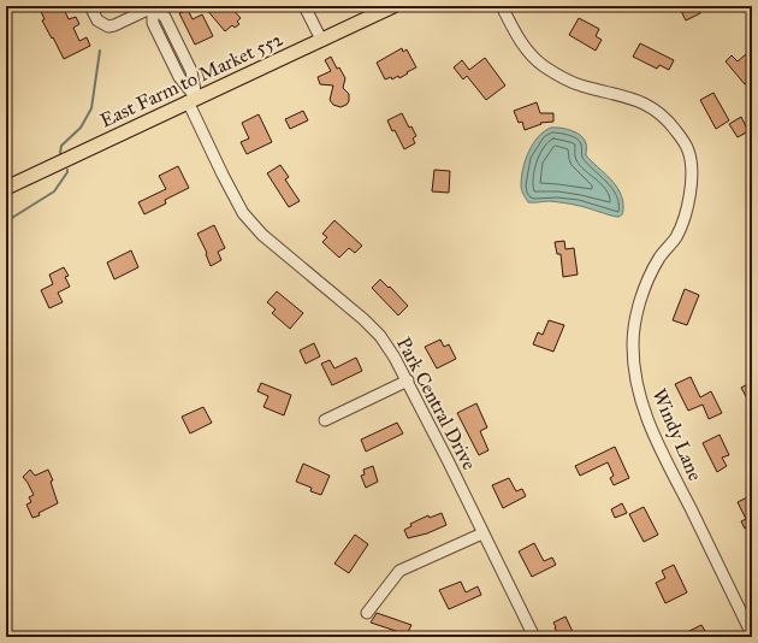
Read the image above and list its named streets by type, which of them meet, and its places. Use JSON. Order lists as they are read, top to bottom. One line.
{"streets":{"main road":["East Farm to Market 552"],"street":["Park Central Drive","Windy Lane"]},"crossings":[["East Farm to Market 552","Park Central Drive"]]}
